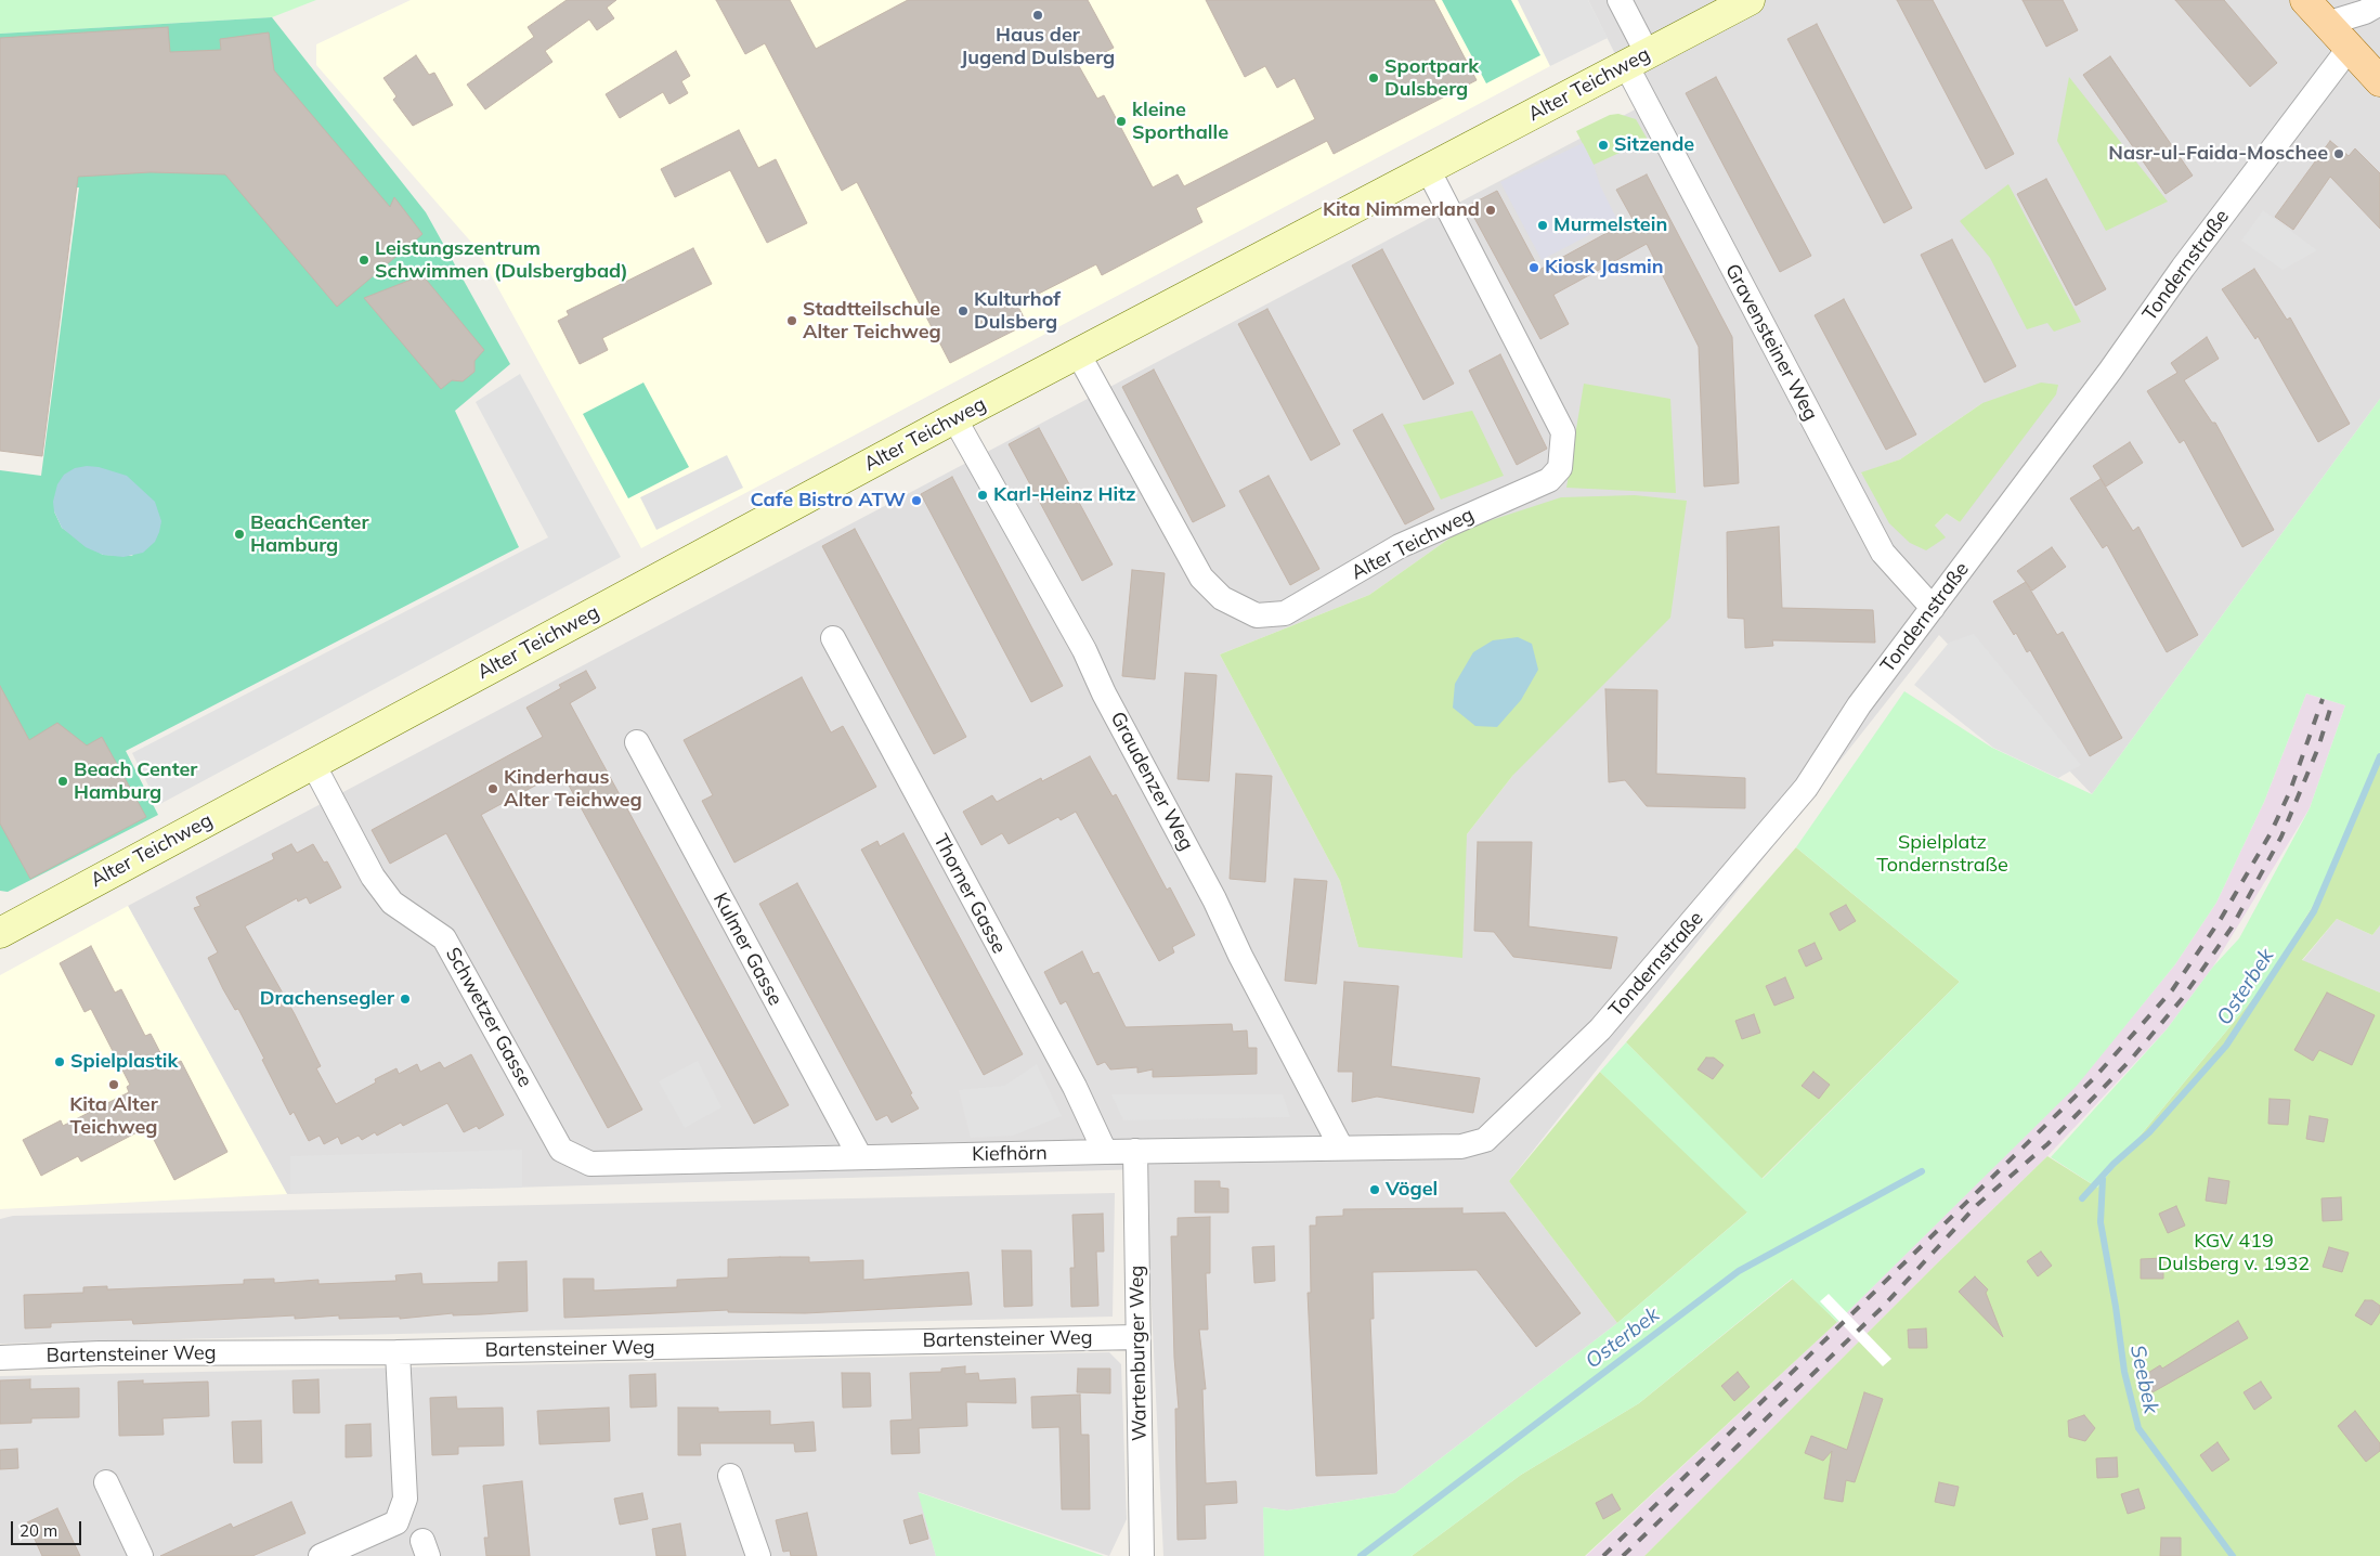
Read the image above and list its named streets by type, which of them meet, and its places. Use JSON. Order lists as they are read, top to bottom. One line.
{"streets":{"street":["Alter Teichweg","Tondernstraße","Gravensteiner Weg","Graudenzer Weg","Thorner Gasse","Kulmer Gasse","Schwetzer Gasse","Kiefhörn","Bartensteiner Weg","Wartenburger Weg"]},"crossings":[["Alter Teichweg","Gravensteiner Weg"],["Alter Teichweg","Graudenzer Weg"],["Alter Teichweg","Schwetzer Gasse"],["Tondernstraße","Gravensteiner Weg"],["Tondernstraße","Kiefhörn"],["Graudenzer Weg","Kiefhörn"],["Thorner Gasse","Kiefhörn"],["Kulmer Gasse","Kiefhörn"],["Schwetzer Gasse","Kiefhörn"],["Kiefhörn","Wartenburger Weg"],["Bartensteiner Weg","Wartenburger Weg"]],"water":["Osterbek","Seebek"],"parks":["Spielplatz Tondernstraße","KGV 419 Dulsberg v. 1932"],"places":["Haus der Jugend Dulsberg","Sportpark Dulsberg","kleine Sporthalle","Sitzende","Nasr-ul-Faida-Moschee","Kita Nimmerland","Murmelstein","Leistungszentrum Schwimmen (Dulsbergbad)","Kiosk Jasmin","Kulturhof Dulsberg","Stadtteilschule Alter Teichweg","Karl-Heinz Hitz","Cafe Bistro ATW","BeachCenter Hamburg","Beach Center Hamburg","Kinderhaus Alter Teichweg","Drachensegler","Spielplastik","Kita Alter Teichweg","Vögel"],"scale_bar":"20 m"}
